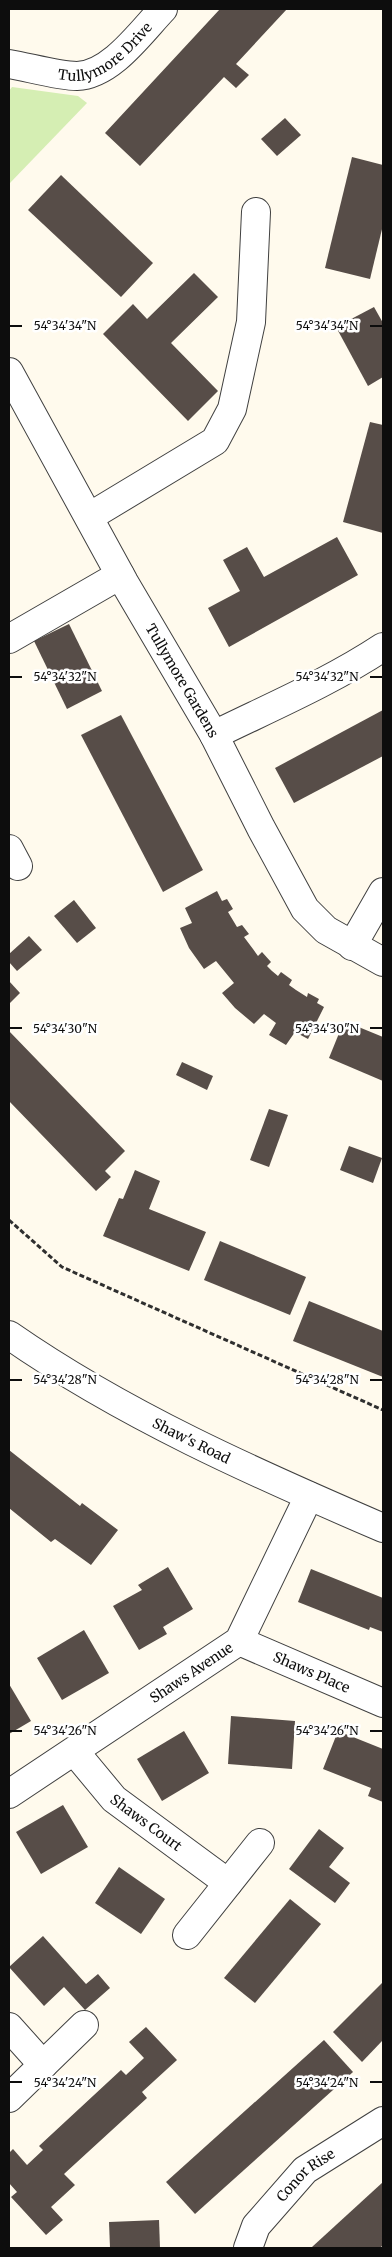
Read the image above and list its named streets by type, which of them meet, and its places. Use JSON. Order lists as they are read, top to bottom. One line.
{"streets":{"street":["Tullymore Drive","Tullymore Gardens","Shaw's Road","Shaws Place","Shaws Avenue","Shaws Court","Conor Rise"]},"crossings":[["Shaw's Road","Shaws Avenue"],["Shaws Place","Shaws Avenue"],["Shaws Avenue","Shaws Court"]],"coordinates":["54°34'34\"N","54°34'32\"N","54°34'30\"N","54°34'28\"N","54°34'26\"N","54°34'24\"N"]}
